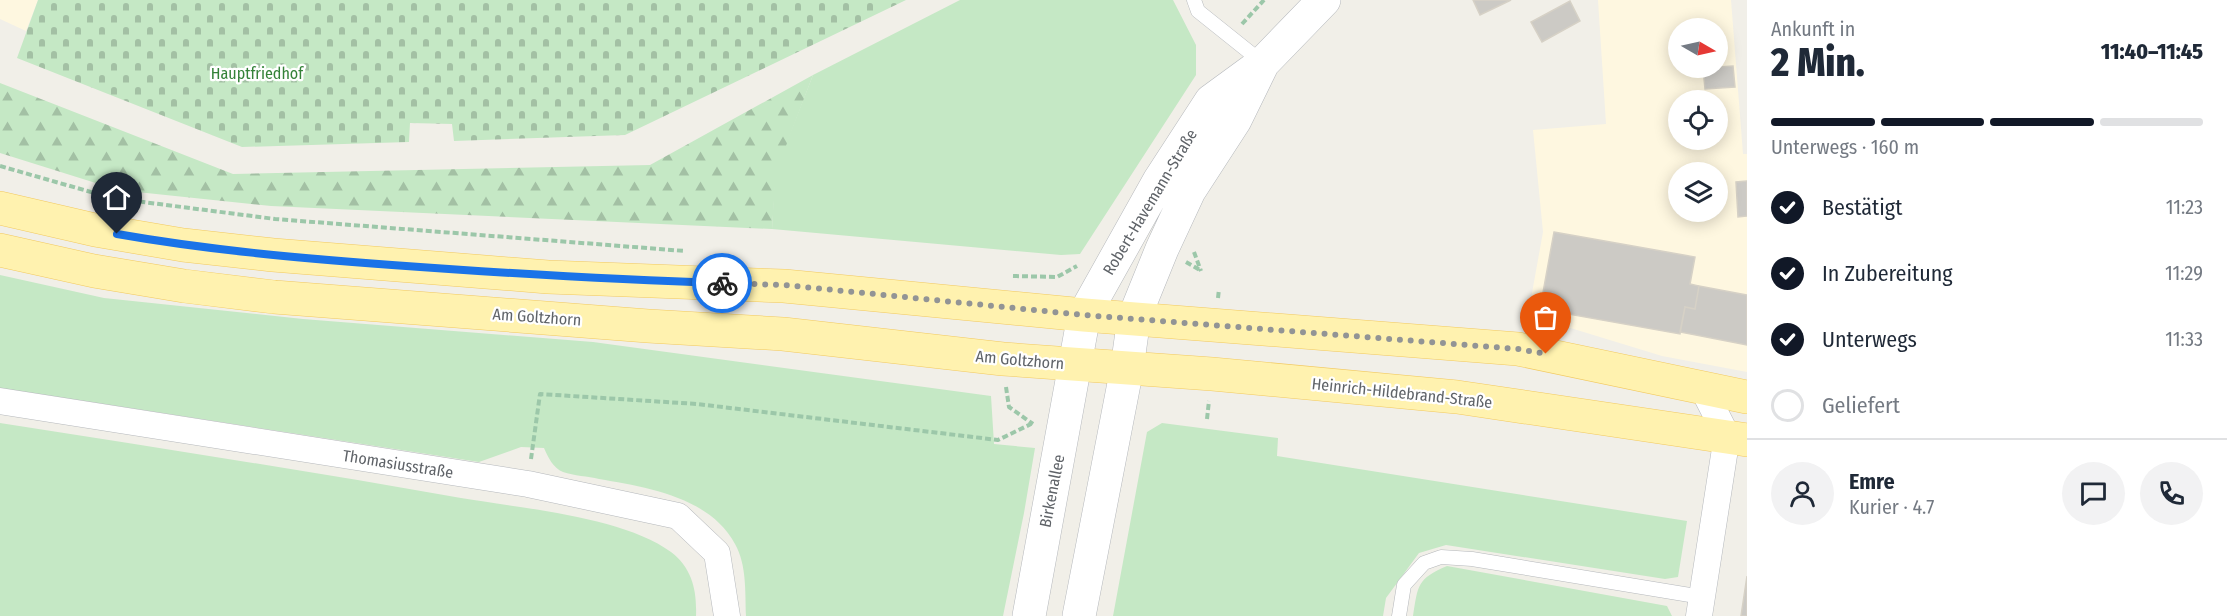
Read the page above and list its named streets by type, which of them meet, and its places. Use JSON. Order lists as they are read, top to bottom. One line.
{"streets":{"main road":["Am Goltzhorn","Heinrich-Hildebrand-Straße"],"street":["Robert-Havemann-Straße","Thomasiusstraße","Birkenallee"]},"crossings":[["Robert-Havemann-Straße","Am Goltzhorn"],["Robert-Havemann-Straße","Heinrich-Hildebrand-Straße"],["Robert-Havemann-Straße","Birkenallee"],["Am Goltzhorn","Heinrich-Hildebrand-Straße"],["Am Goltzhorn","Birkenallee"],["Heinrich-Hildebrand-Straße","Birkenallee"]],"parks":["Hauptfriedhof"],"north":"right","page":{"heading":["2 Min.","Ankunft in","11:40–11:45"],"panel":["Emre","Kurier · 4.7"],"bar":"Unterwegs · 160 m","list":[["Bestätigt","11:23"],["In Zubereitung","11:29"],["Unterwegs","11:33"],"Geliefert"]}}
